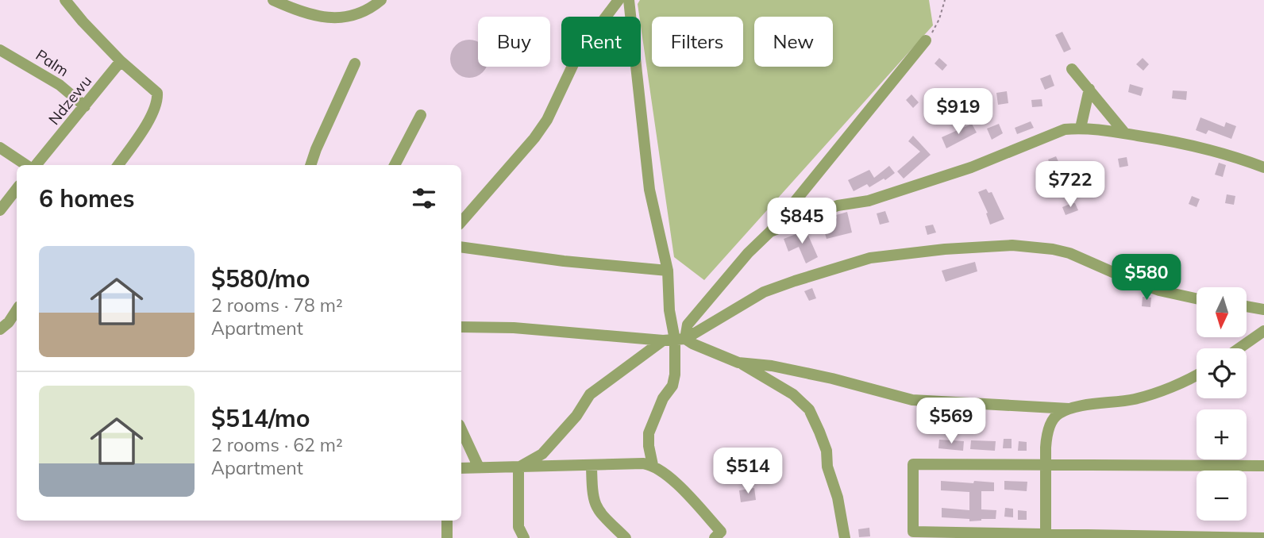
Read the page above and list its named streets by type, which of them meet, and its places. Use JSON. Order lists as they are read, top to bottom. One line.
{"streets":{"street":["Palm","Ndzewu"]},"crossings":[["Palm","Ndzewu"]],"north":"bottom","page":{"chip":["Buy","Rent","Filters","New"],"price":["$919","$722","$845","$580","$569","$514"],"heading":"6 homes","list":[{"name":"$580/mo","note":"2 rooms · 78 m² · Apartment"},{"name":"$514/mo","note":"2 rooms · 62 m² · Apartment"}],"map_buttons":["+","−"]}}
